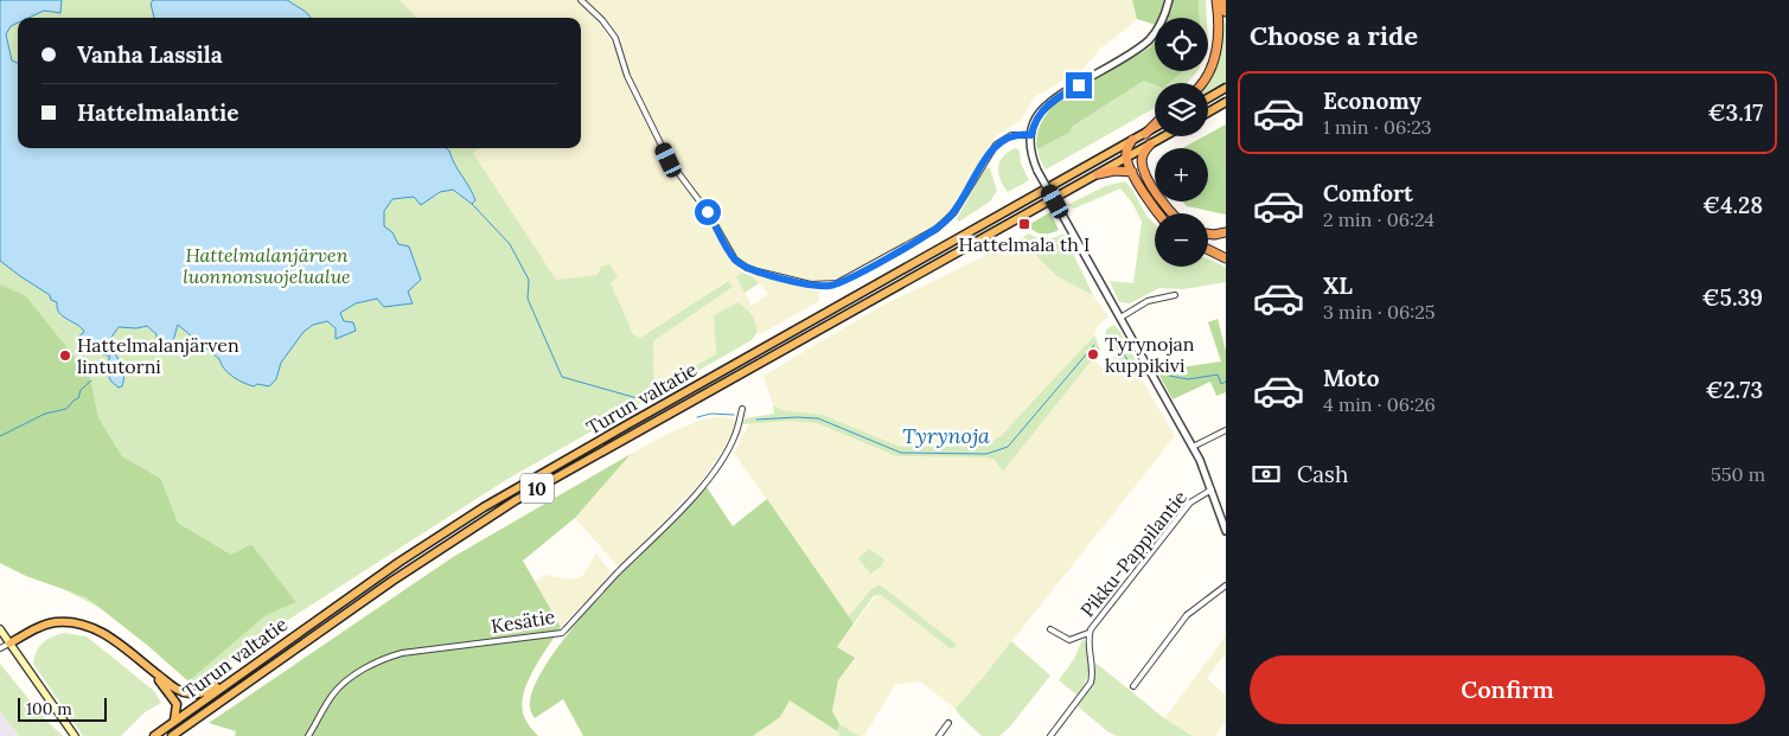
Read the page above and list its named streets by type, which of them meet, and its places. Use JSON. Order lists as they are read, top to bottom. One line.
{"streets":{"highway":["Turun valtatie","10"],"street":["Pikku-Pappilantie","Kesätie"]},"water":["Tyrynoja"],"parks":["Hattelmalanjärven luonnonsuojelualue"],"places":{"transit":["Hattelmala th I"],"other":["Tyrynojan kuppikivi","Hattelmalanjärven lintutorni"]},"scale_bar":"100 m","page":{"heading":"Choose a ride","map_buttons":["+","−"],"banner":["Vanha Lassila","Hattelmalantie"],"list":[{"name":"Economy","note":"1 min · 06:23","value":"€3.17"},{"name":"Comfort","note":"2 min · 06:24","value":"€4.28"},{"name":"XL","note":"3 min · 06:25","value":"€5.39"},{"name":"Moto","note":"4 min · 06:26","value":"€2.73"}],"pay":["Cash","550 m"],"buttons":"Confirm","scale":"100 m"}}
